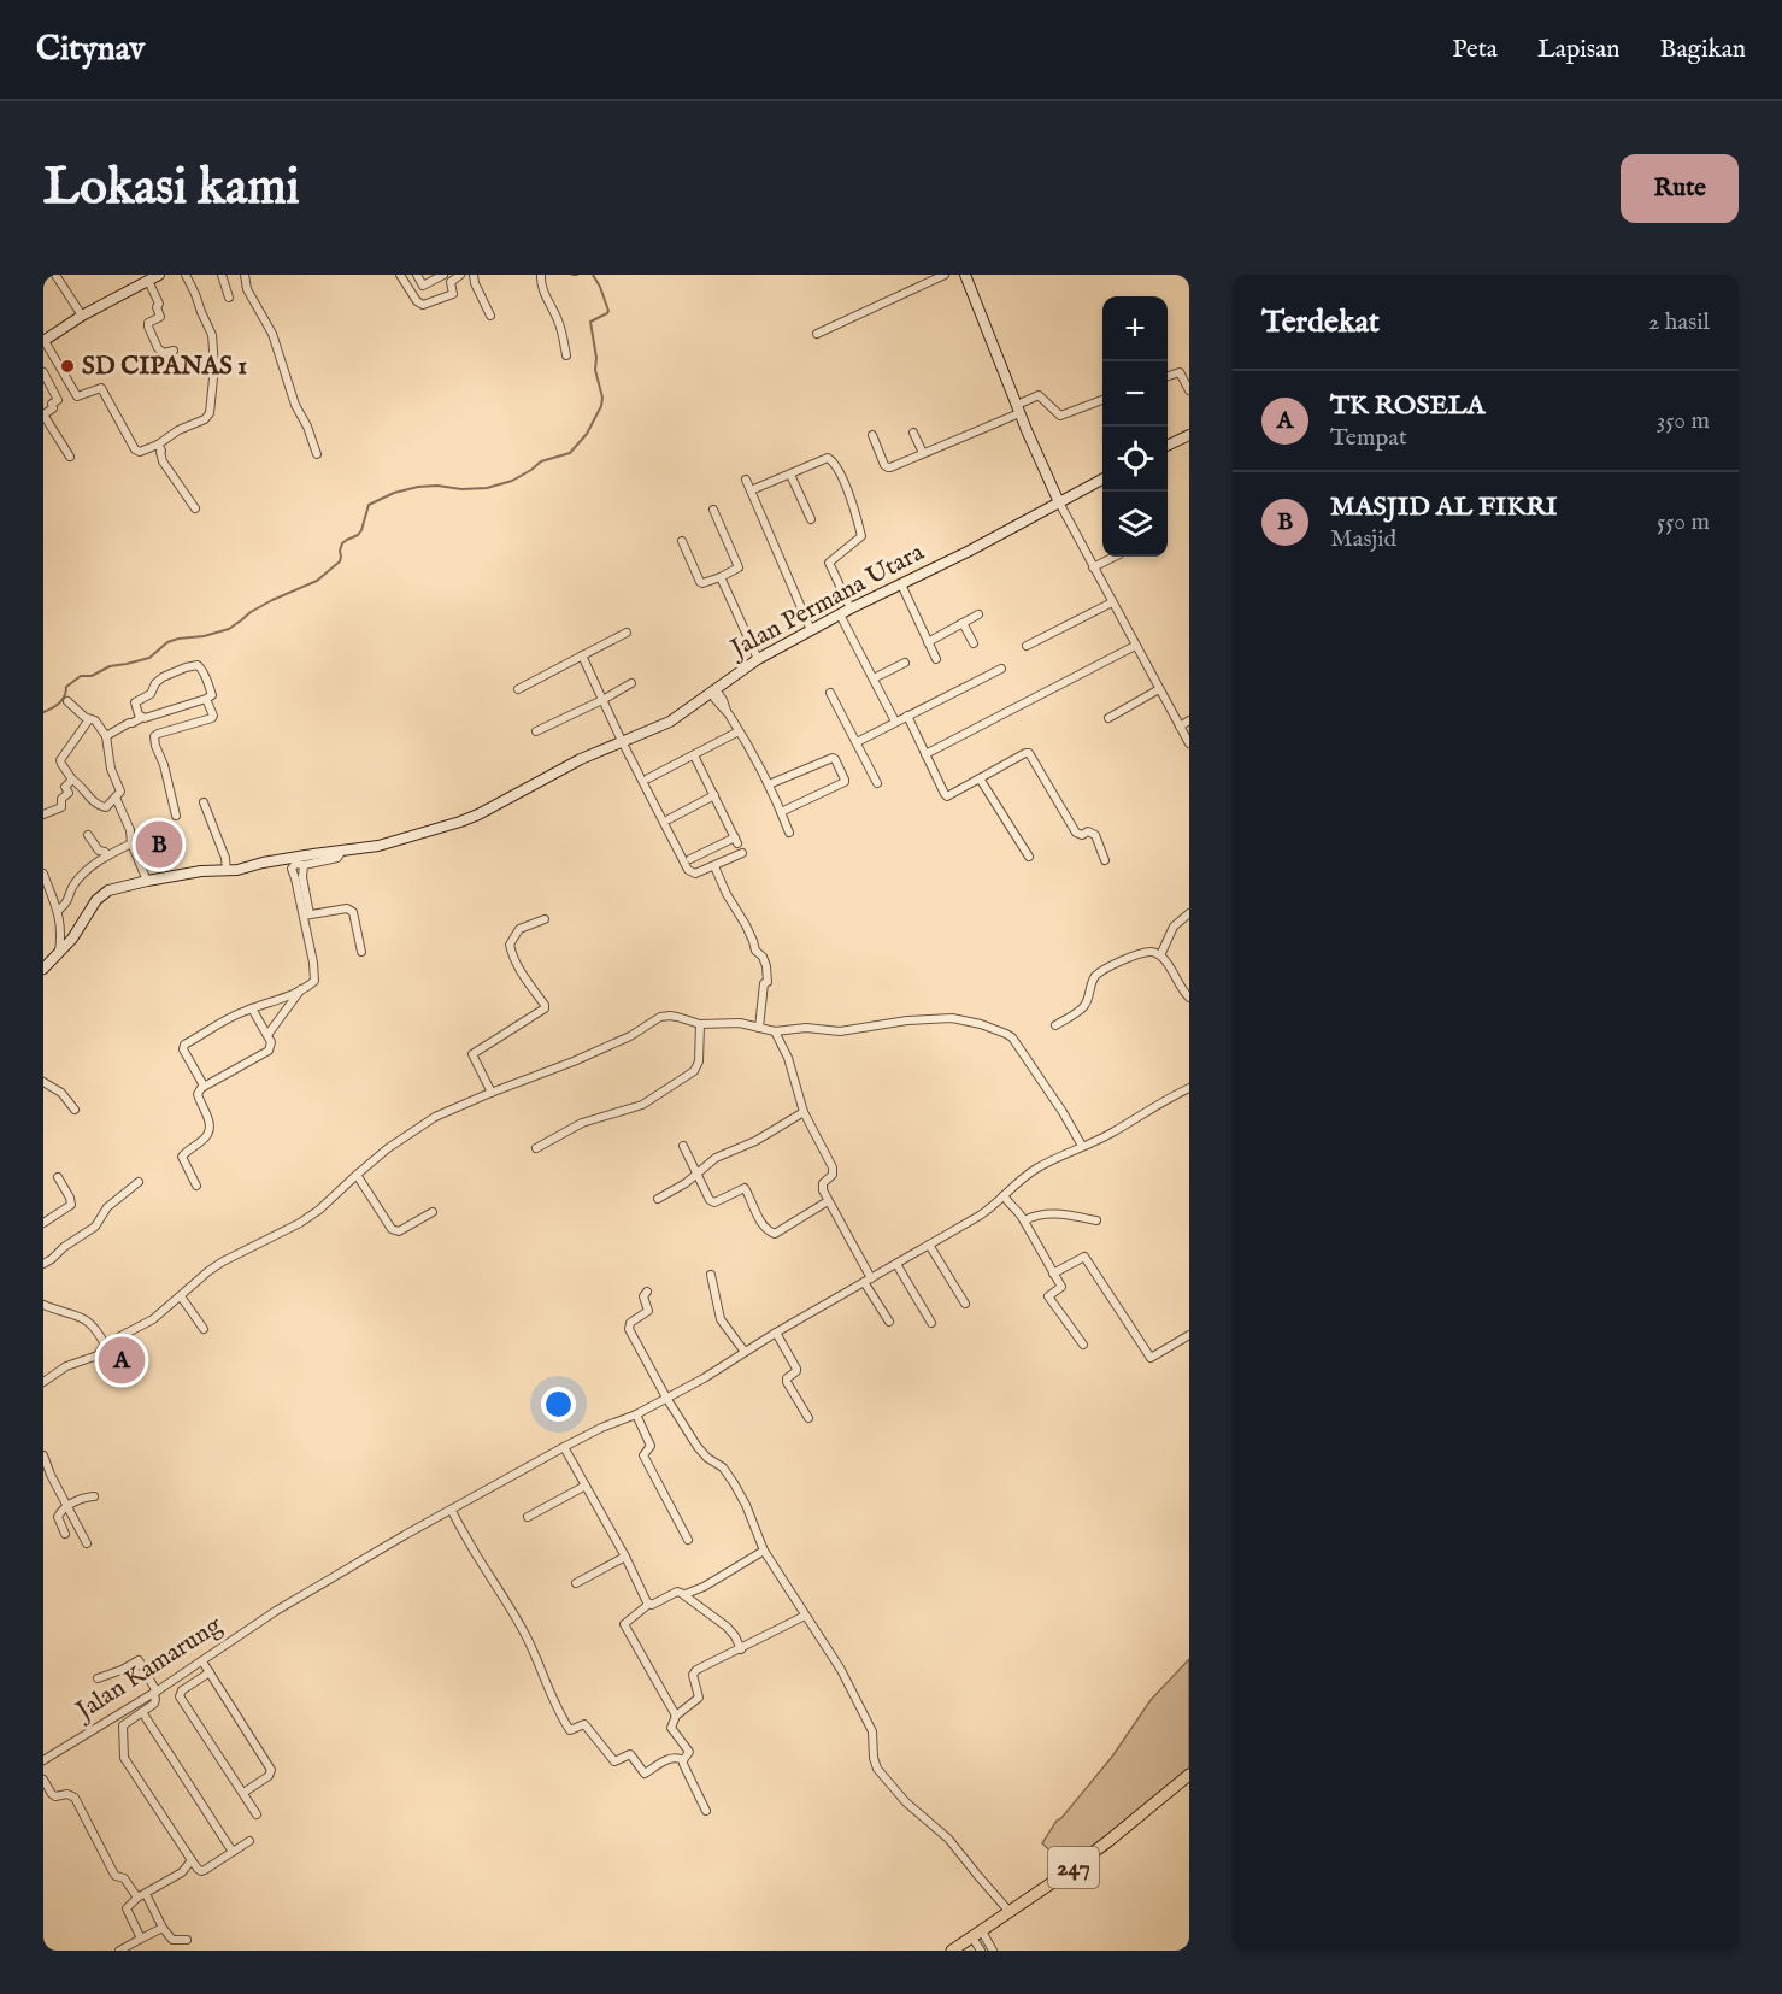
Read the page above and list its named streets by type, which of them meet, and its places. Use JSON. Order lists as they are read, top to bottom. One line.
{"streets":{"main road":["247"],"street":["Jalan Permana Utara","Jalan Kamarung"]},"places":["SD CIPANAS 1"],"page":{"header":"Citynav","nav":["Peta","Lapisan","Bagikan"],"buttons":"Rute","title":"Lokasi kami","heading":["Terdekat","2 hasil"],"map_buttons":["+","−"],"list":[{"mark":"A","name":"TK ROSELA","note":"Tempat","value":"350 m"},{"mark":"B","name":"MASJID AL FIKRI","note":"Masjid","value":"550 m"}],"pins":["B","A"]}}
